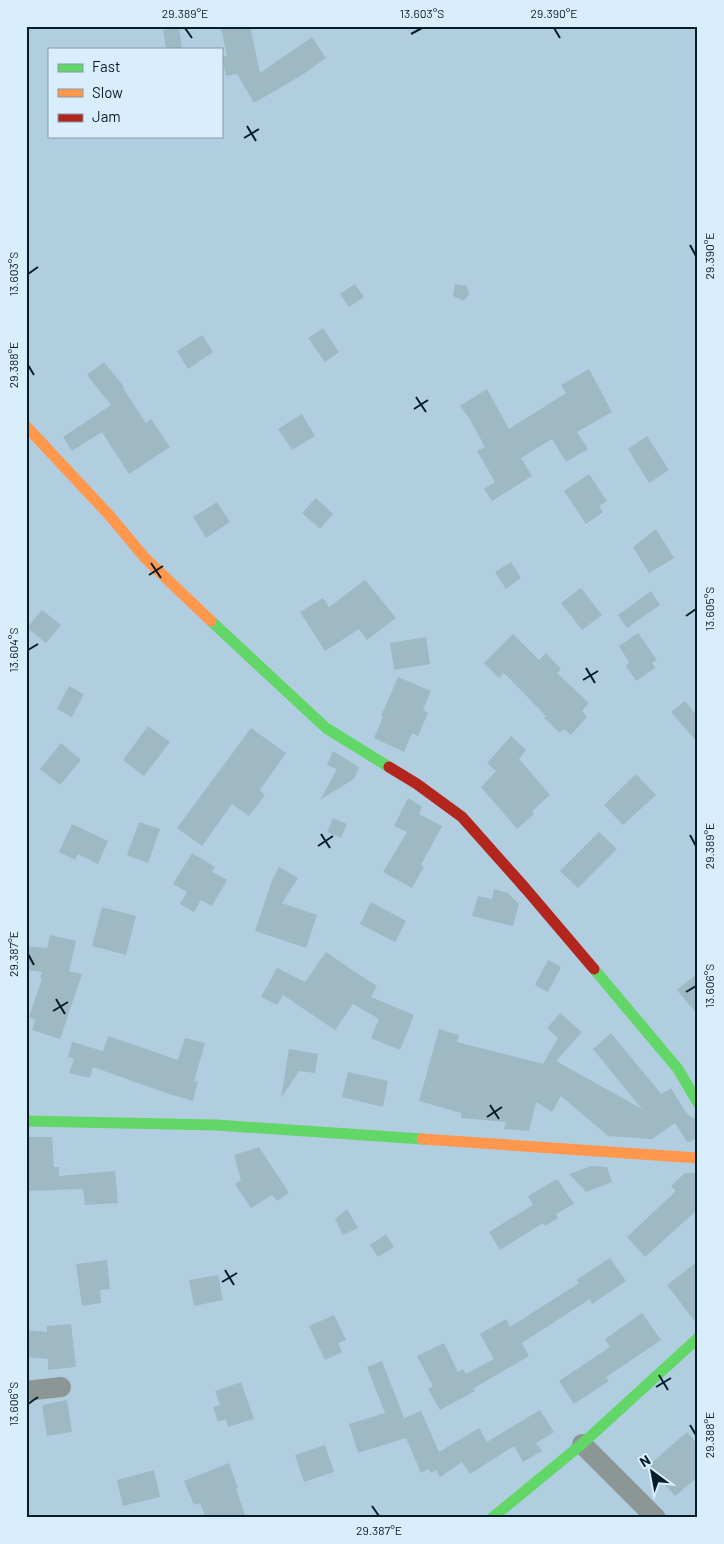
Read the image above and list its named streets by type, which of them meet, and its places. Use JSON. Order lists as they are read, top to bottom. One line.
{"legend":["Fast","Slow","Jam"],"north":"top left","coordinates":["29.389°E","13.603°S","29.390°E","29.388°E","13.605°S","13.604°S","29.387°E","13.606°S"]}
